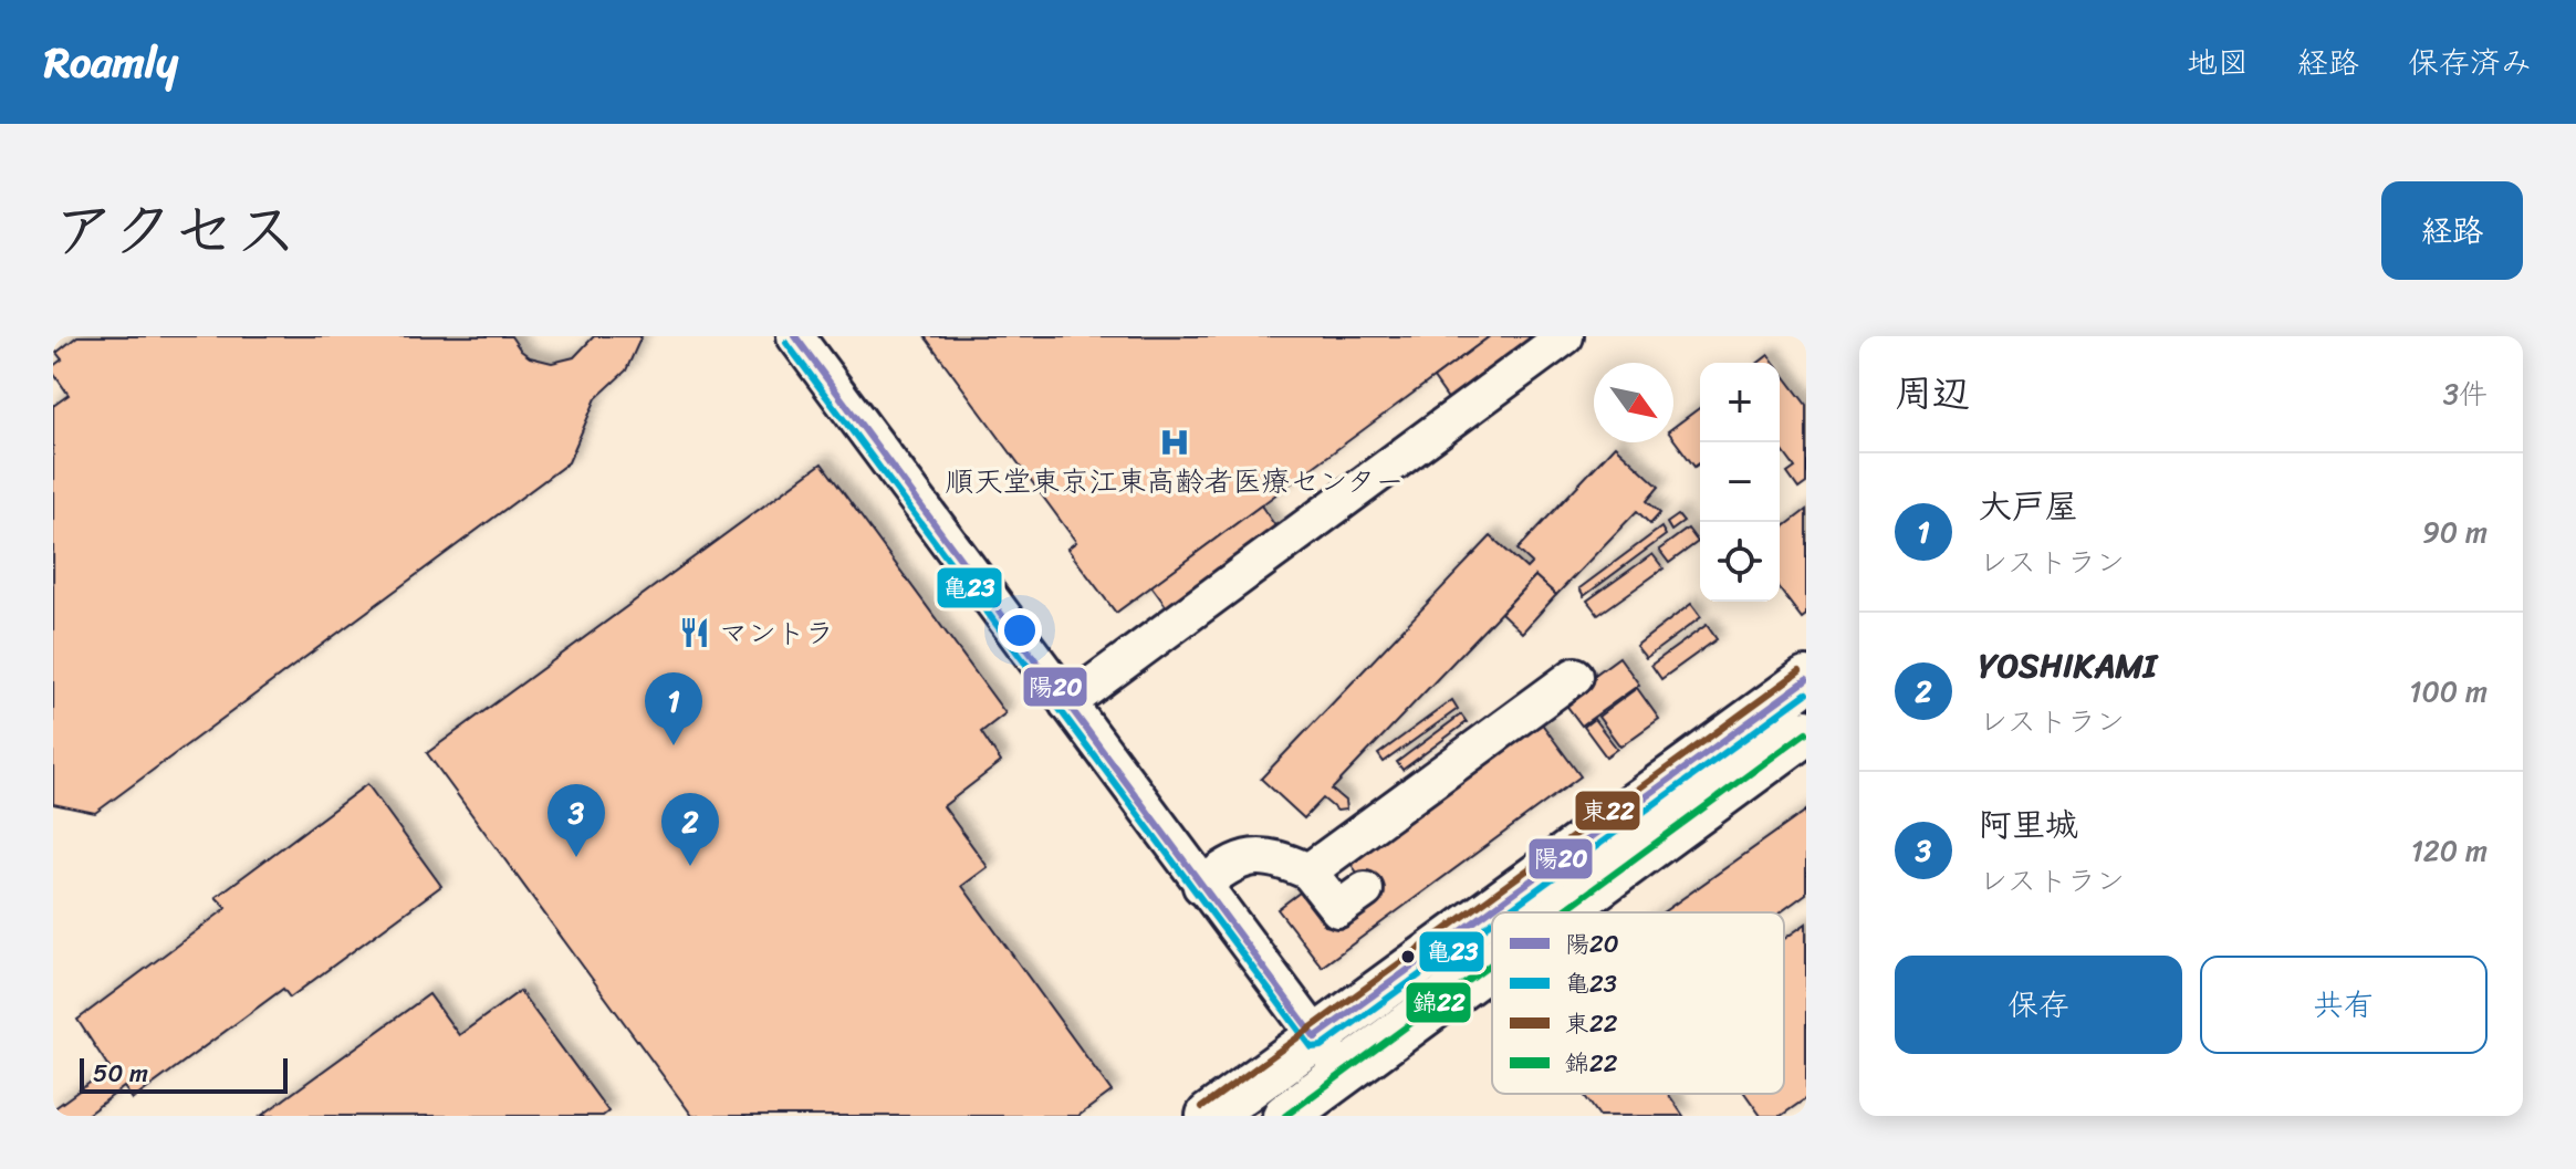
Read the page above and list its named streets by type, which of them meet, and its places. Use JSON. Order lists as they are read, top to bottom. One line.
{"places":{"hospital":["順天堂東京江東高齢者医療センター"],"restaurant":["マントラ"]},"lines":["transit line 陽20","transit line 亀23","transit line 東22","transit line 錦22"],"legend":["陽20","亀23","東22","錦22"],"scale_bar":"50 m","north":"bottom right","page":{"header":"Roamly","nav":["地図","経路","保存済み"],"title":"アクセス","buttons":["経路",["保存","共有"]],"heading":["周辺","3件"],"map_buttons":["+","−"],"list":[{"mark":"1","name":"大戸屋","note":"レストラン","value":"90 m"},{"mark":"2","name":"YOSHIKAMI","note":"レストラン","value":"100 m"},{"mark":"3","name":"阿里城","note":"レストラン","value":"120 m"}],"pins":["1","3","2"],"scale":"50 m"}}
